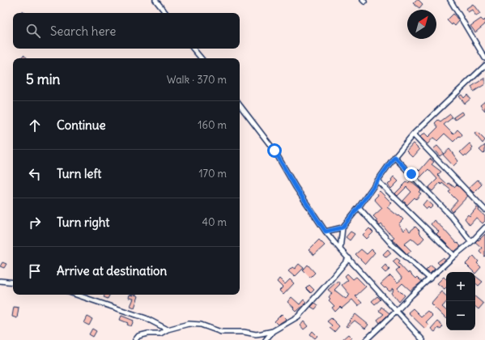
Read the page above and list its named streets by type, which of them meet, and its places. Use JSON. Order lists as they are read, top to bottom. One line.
{"north":"top right","page":{"search":"Search here","heading":["5 min","Walk · 370 m"],"list":[["Continue","160 m"],["Turn left","170 m"],["Turn right","40 m"],"Arrive at destination"],"map_buttons":["+","−"]}}
